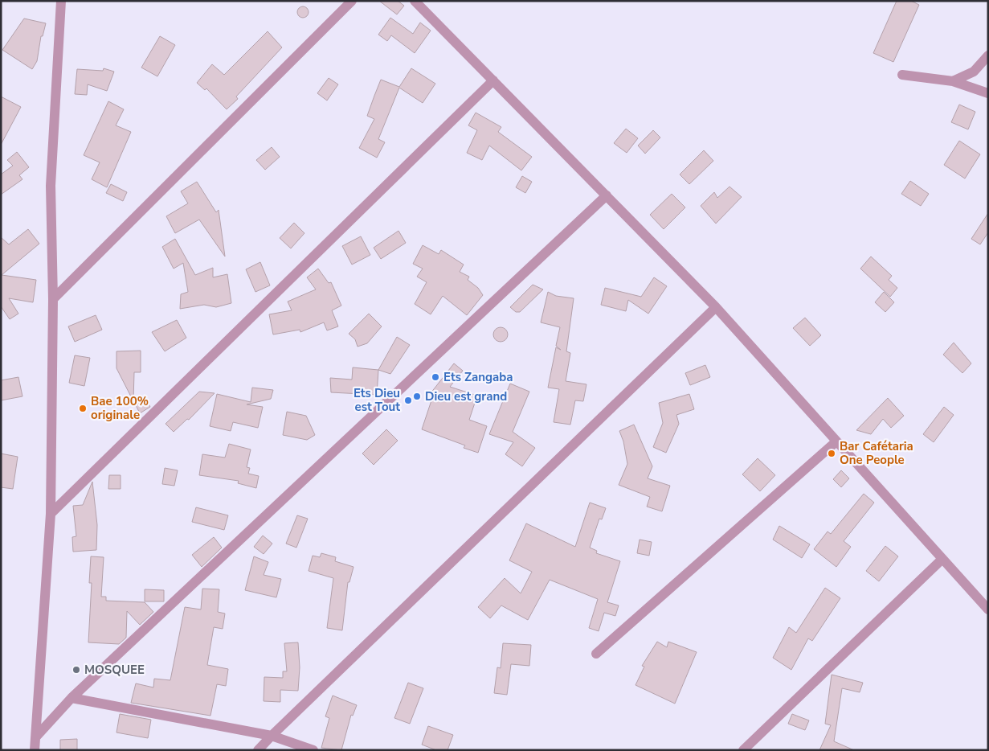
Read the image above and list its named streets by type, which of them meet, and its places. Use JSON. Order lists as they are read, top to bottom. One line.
{"places":["Ets Zangaba","Dieu est grand","Ets Dieu est Tout","Bae 100% originale","Bar Cafétaria One People","MOSQUEE"]}
